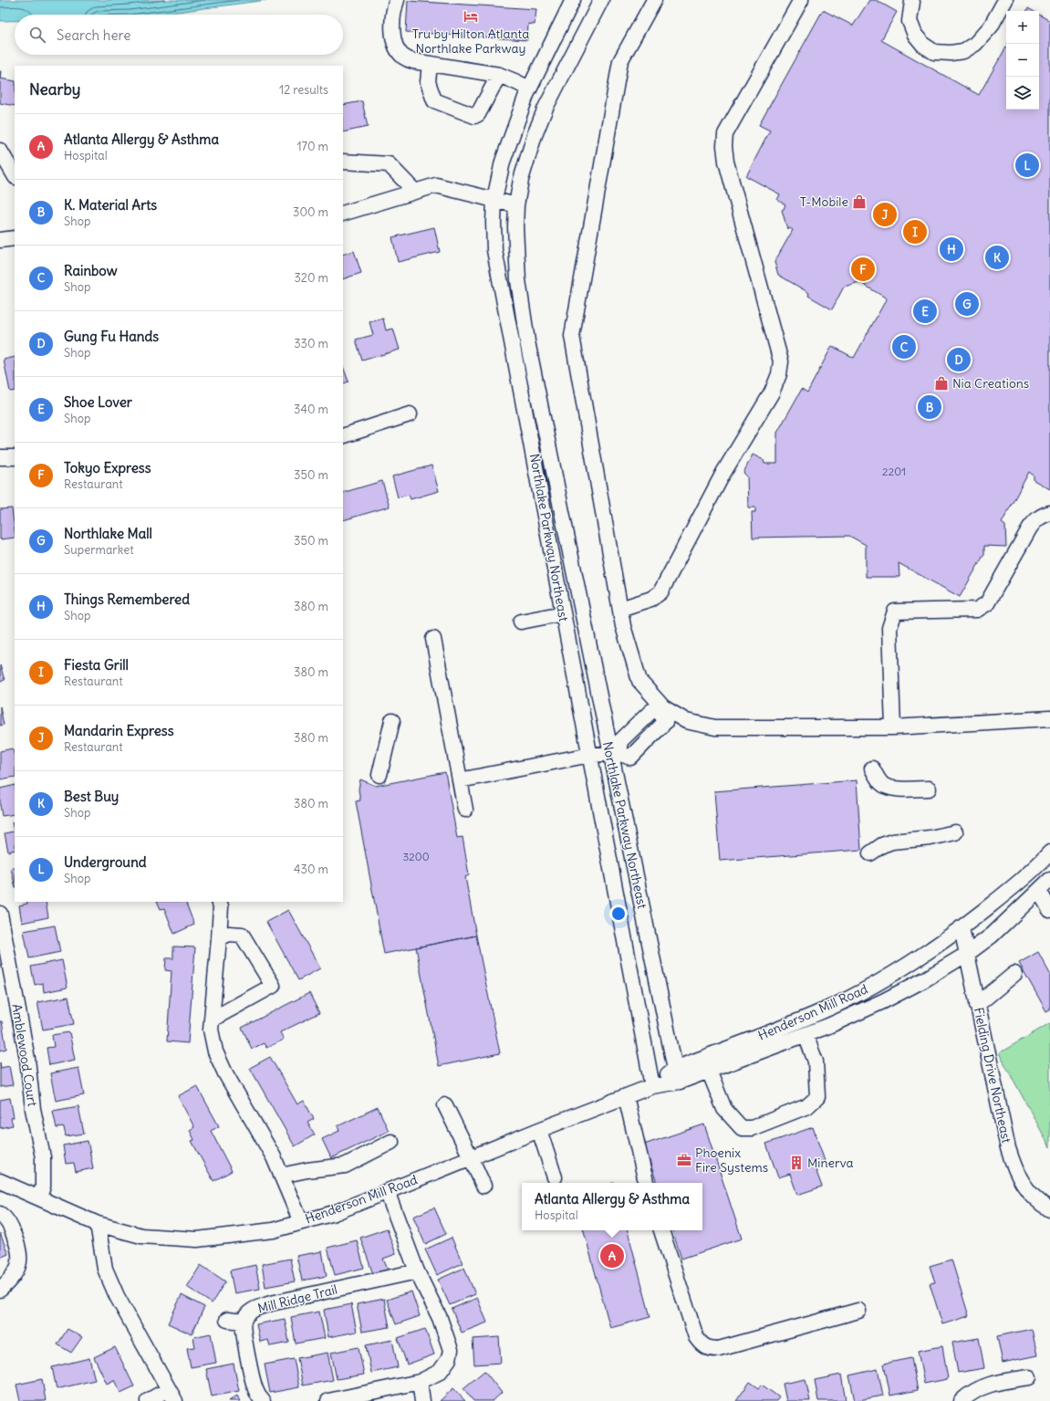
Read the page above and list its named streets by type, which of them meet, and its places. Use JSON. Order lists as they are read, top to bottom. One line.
{"streets":{"street":["Northlake Parkway Northeast","Henderson Mill Road","Amblewood Court","Fielding Drive Northeast","Mill Ridge Trail"]},"crossings":[["Northlake Parkway Northeast","Henderson Mill Road"],["Henderson Mill Road","Amblewood Court"],["Henderson Mill Road","Fielding Drive Northeast"]],"places":{"hotel":["Tru by Hilton Atlanta Northlake Parkway"],"shop":["T-Mobile","Nia Creations"],"office":["Phoenix Fire Systems"],"building":["Minerva"]},"house_numbers":["2201","3200"],"page":{"map_buttons":["+","−"],"search":"Search here","heading":["Nearby","12 results"],"list":[{"mark":"A","name":"Atlanta Allergy & Asthma","note":"Hospital","value":"170 m"},{"mark":"B","name":"K. Material Arts","note":"Shop","value":"300 m"},{"mark":"C","name":"Rainbow","note":"Shop","value":"320 m"},{"mark":"D","name":"Gung Fu Hands","note":"Shop","value":"330 m"},{"mark":"E","name":"Shoe Lover","note":"Shop","value":"340 m"},{"mark":"F","name":"Tokyo Express","note":"Restaurant","value":"350 m"},{"mark":"G","name":"Northlake Mall","note":"Supermarket","value":"350 m"},{"mark":"H","name":"Things Remembered","note":"Shop","value":"380 m"},{"mark":"I","name":"Fiesta Grill","note":"Restaurant","value":"380 m"},{"mark":"J","name":"Mandarin Express","note":"Restaurant","value":"380 m"},{"mark":"K","name":"Best Buy","note":"Shop","value":"380 m"},{"mark":"L","name":"Underground","note":"Shop","value":"430 m"}],"pins":["L","J","I","H","K","F","G","E","C","D","B","A"],"popup":["Atlanta Allergy & Asthma","Hospital"]}}
